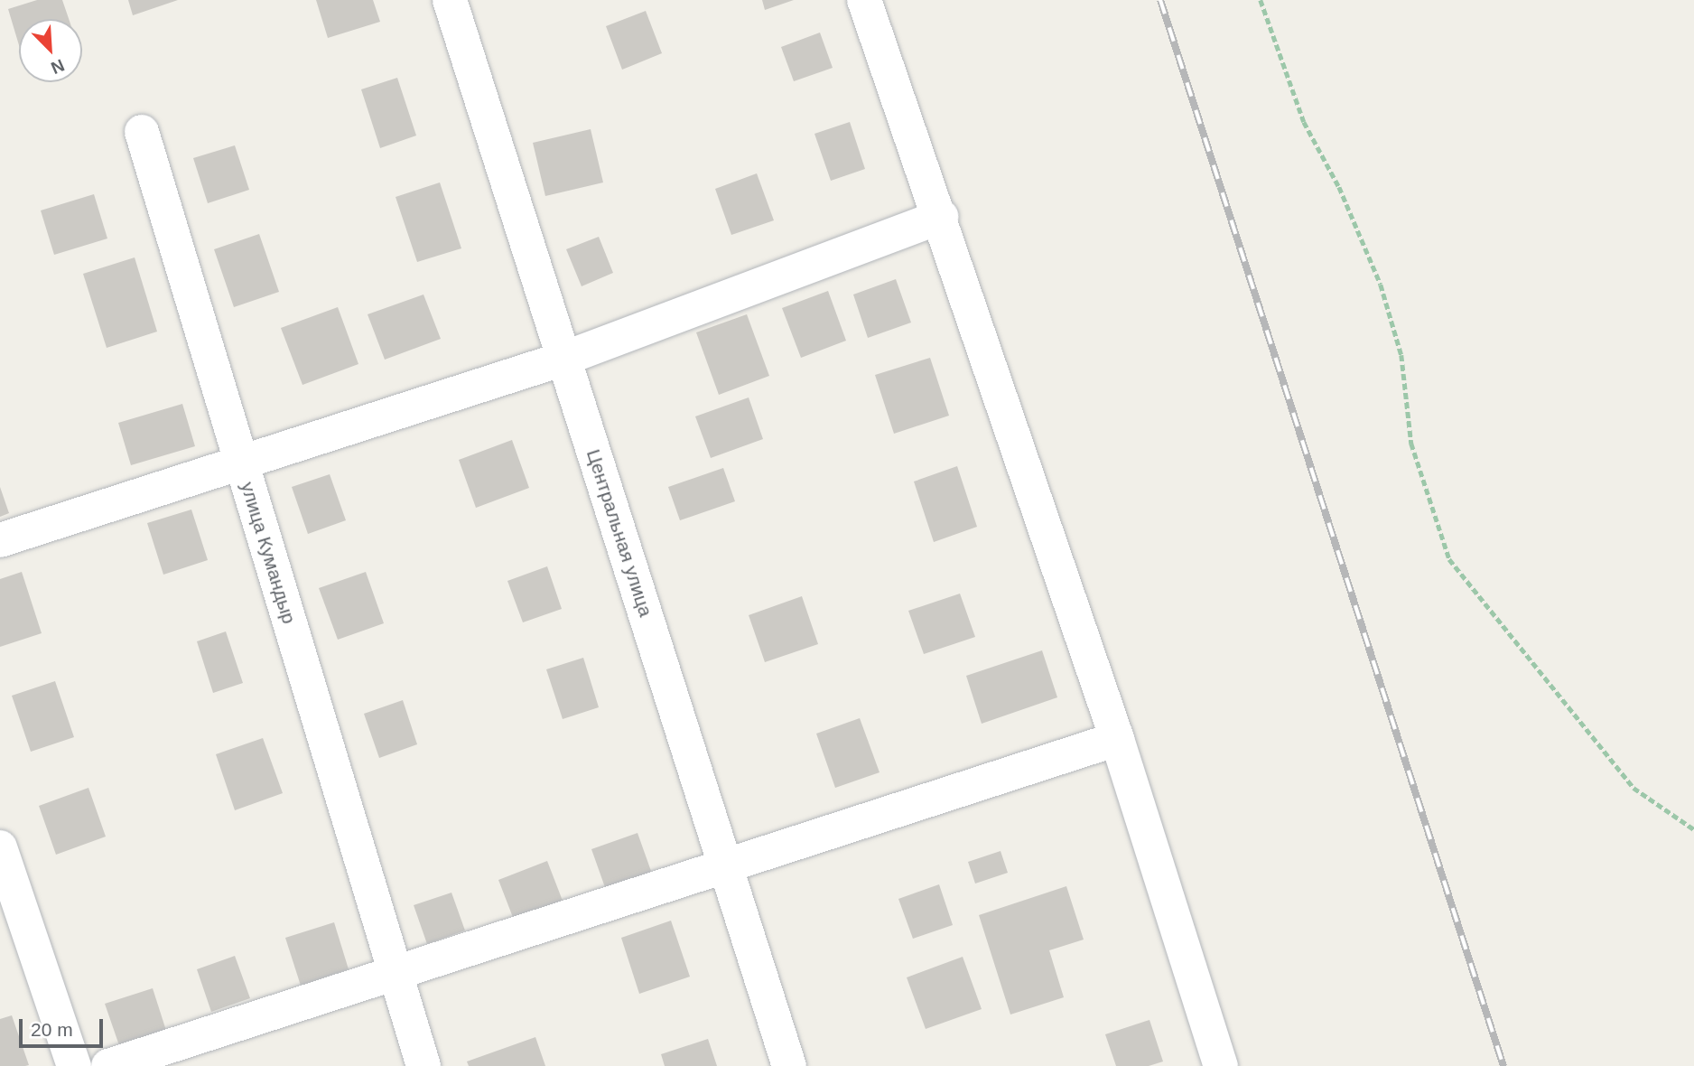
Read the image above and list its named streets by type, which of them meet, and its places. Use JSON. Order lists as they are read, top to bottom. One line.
{"streets":{"street":["Центральная улица","улица Кумандыр"]},"scale_bar":"20 m","north":"bottom right"}
